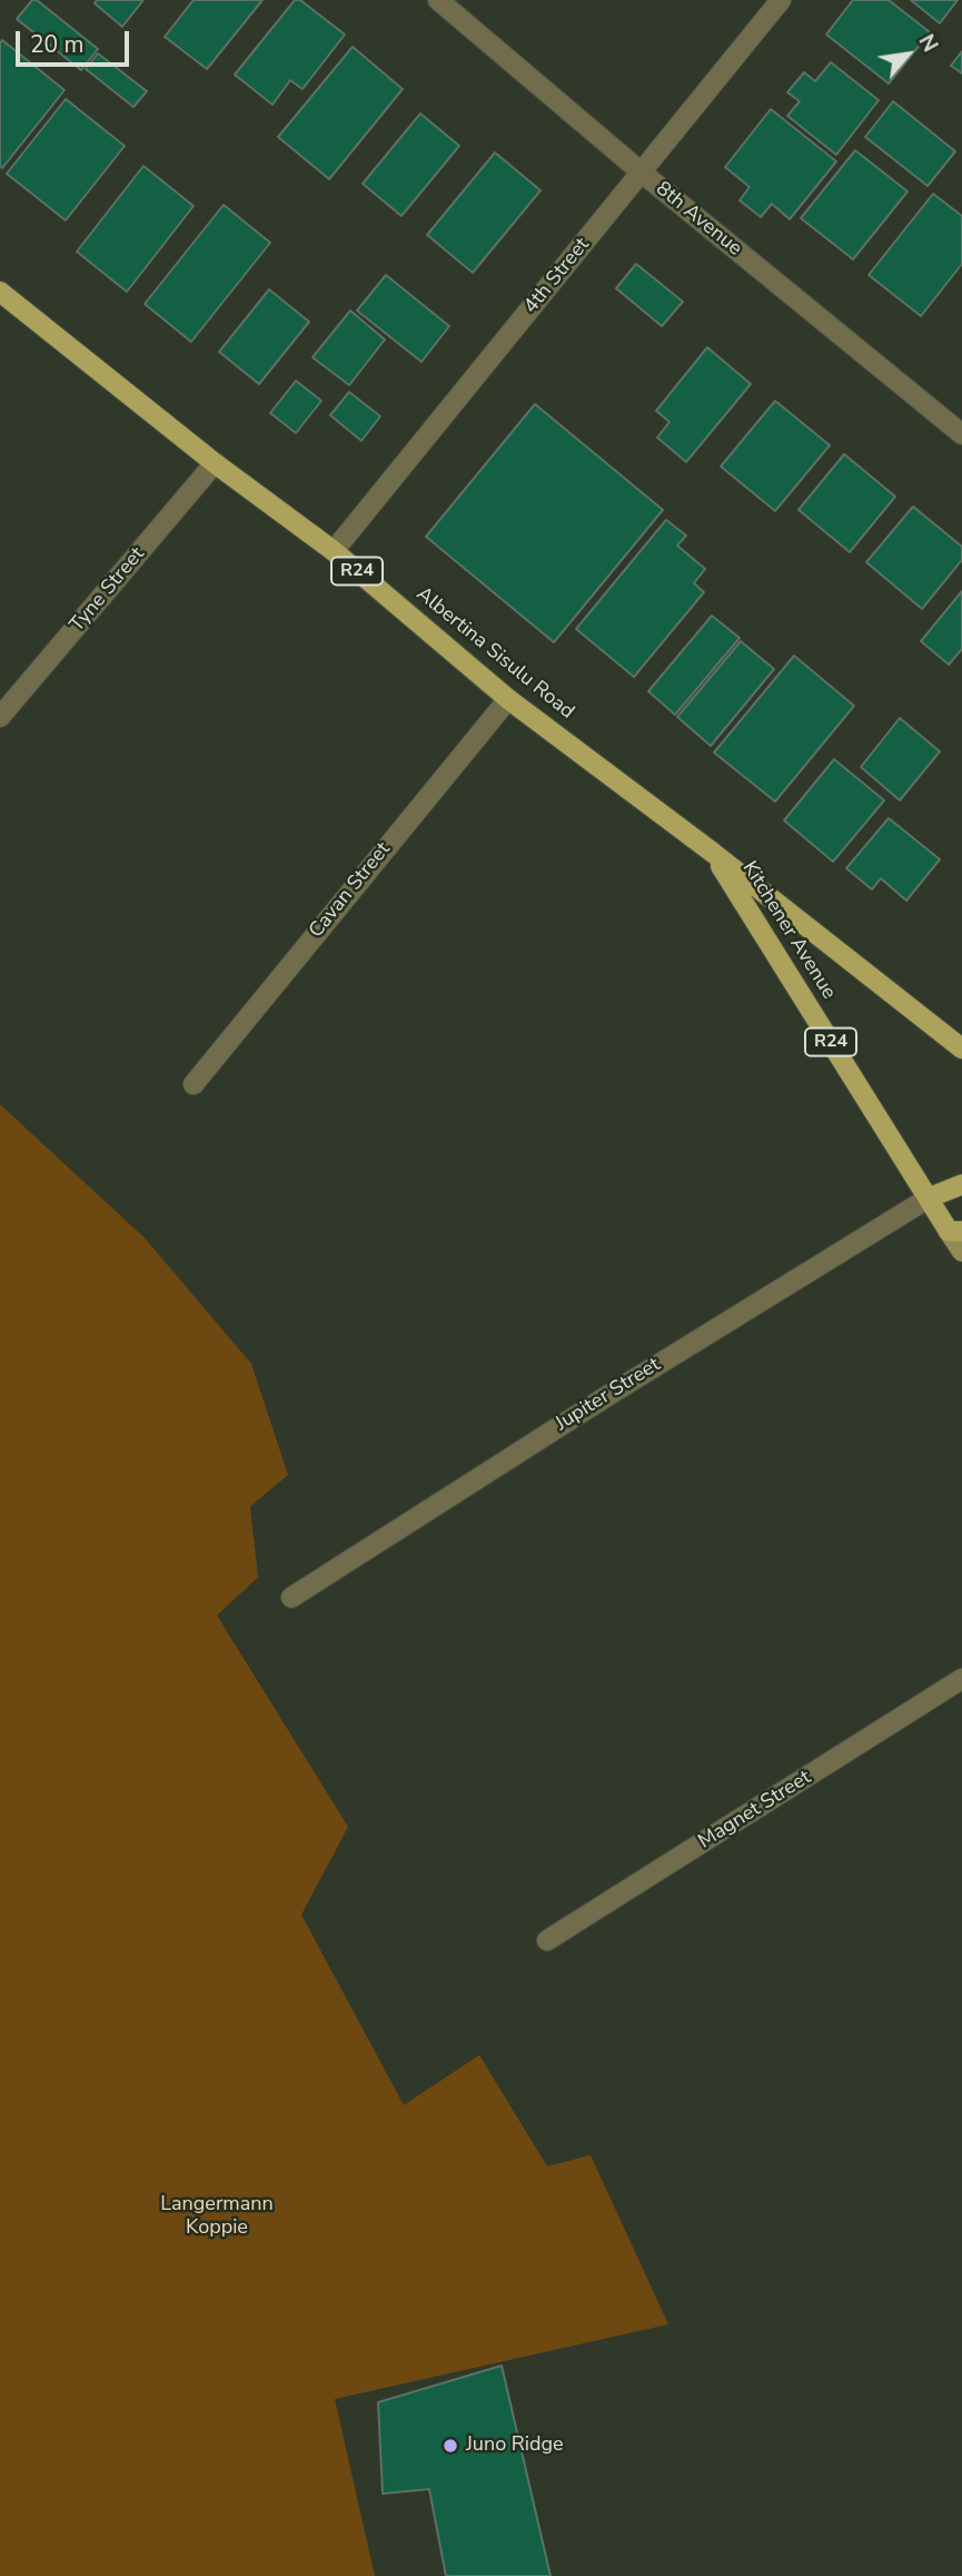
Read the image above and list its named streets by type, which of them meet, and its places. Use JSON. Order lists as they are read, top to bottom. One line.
{"streets":{"main road":["R24","Albertina Sisulu Road","Kitchener Avenue"],"street":["8th Avenue","4th Street","Tyne Street","Cavan Street","Jupiter Street","Magnet Street"]},"crossings":[["8th Avenue","4th Street"],["4th Street","Albertina Sisulu Road"],["Tyne Street","Albertina Sisulu Road"],["Albertina Sisulu Road","Cavan Street"],["Albertina Sisulu Road","Kitchener Avenue"],["Kitchener Avenue","Jupiter Street"]],"parks":["Langermann Koppie"],"places":["Juno Ridge"],"scale_bar":"20 m","north":"top right"}
